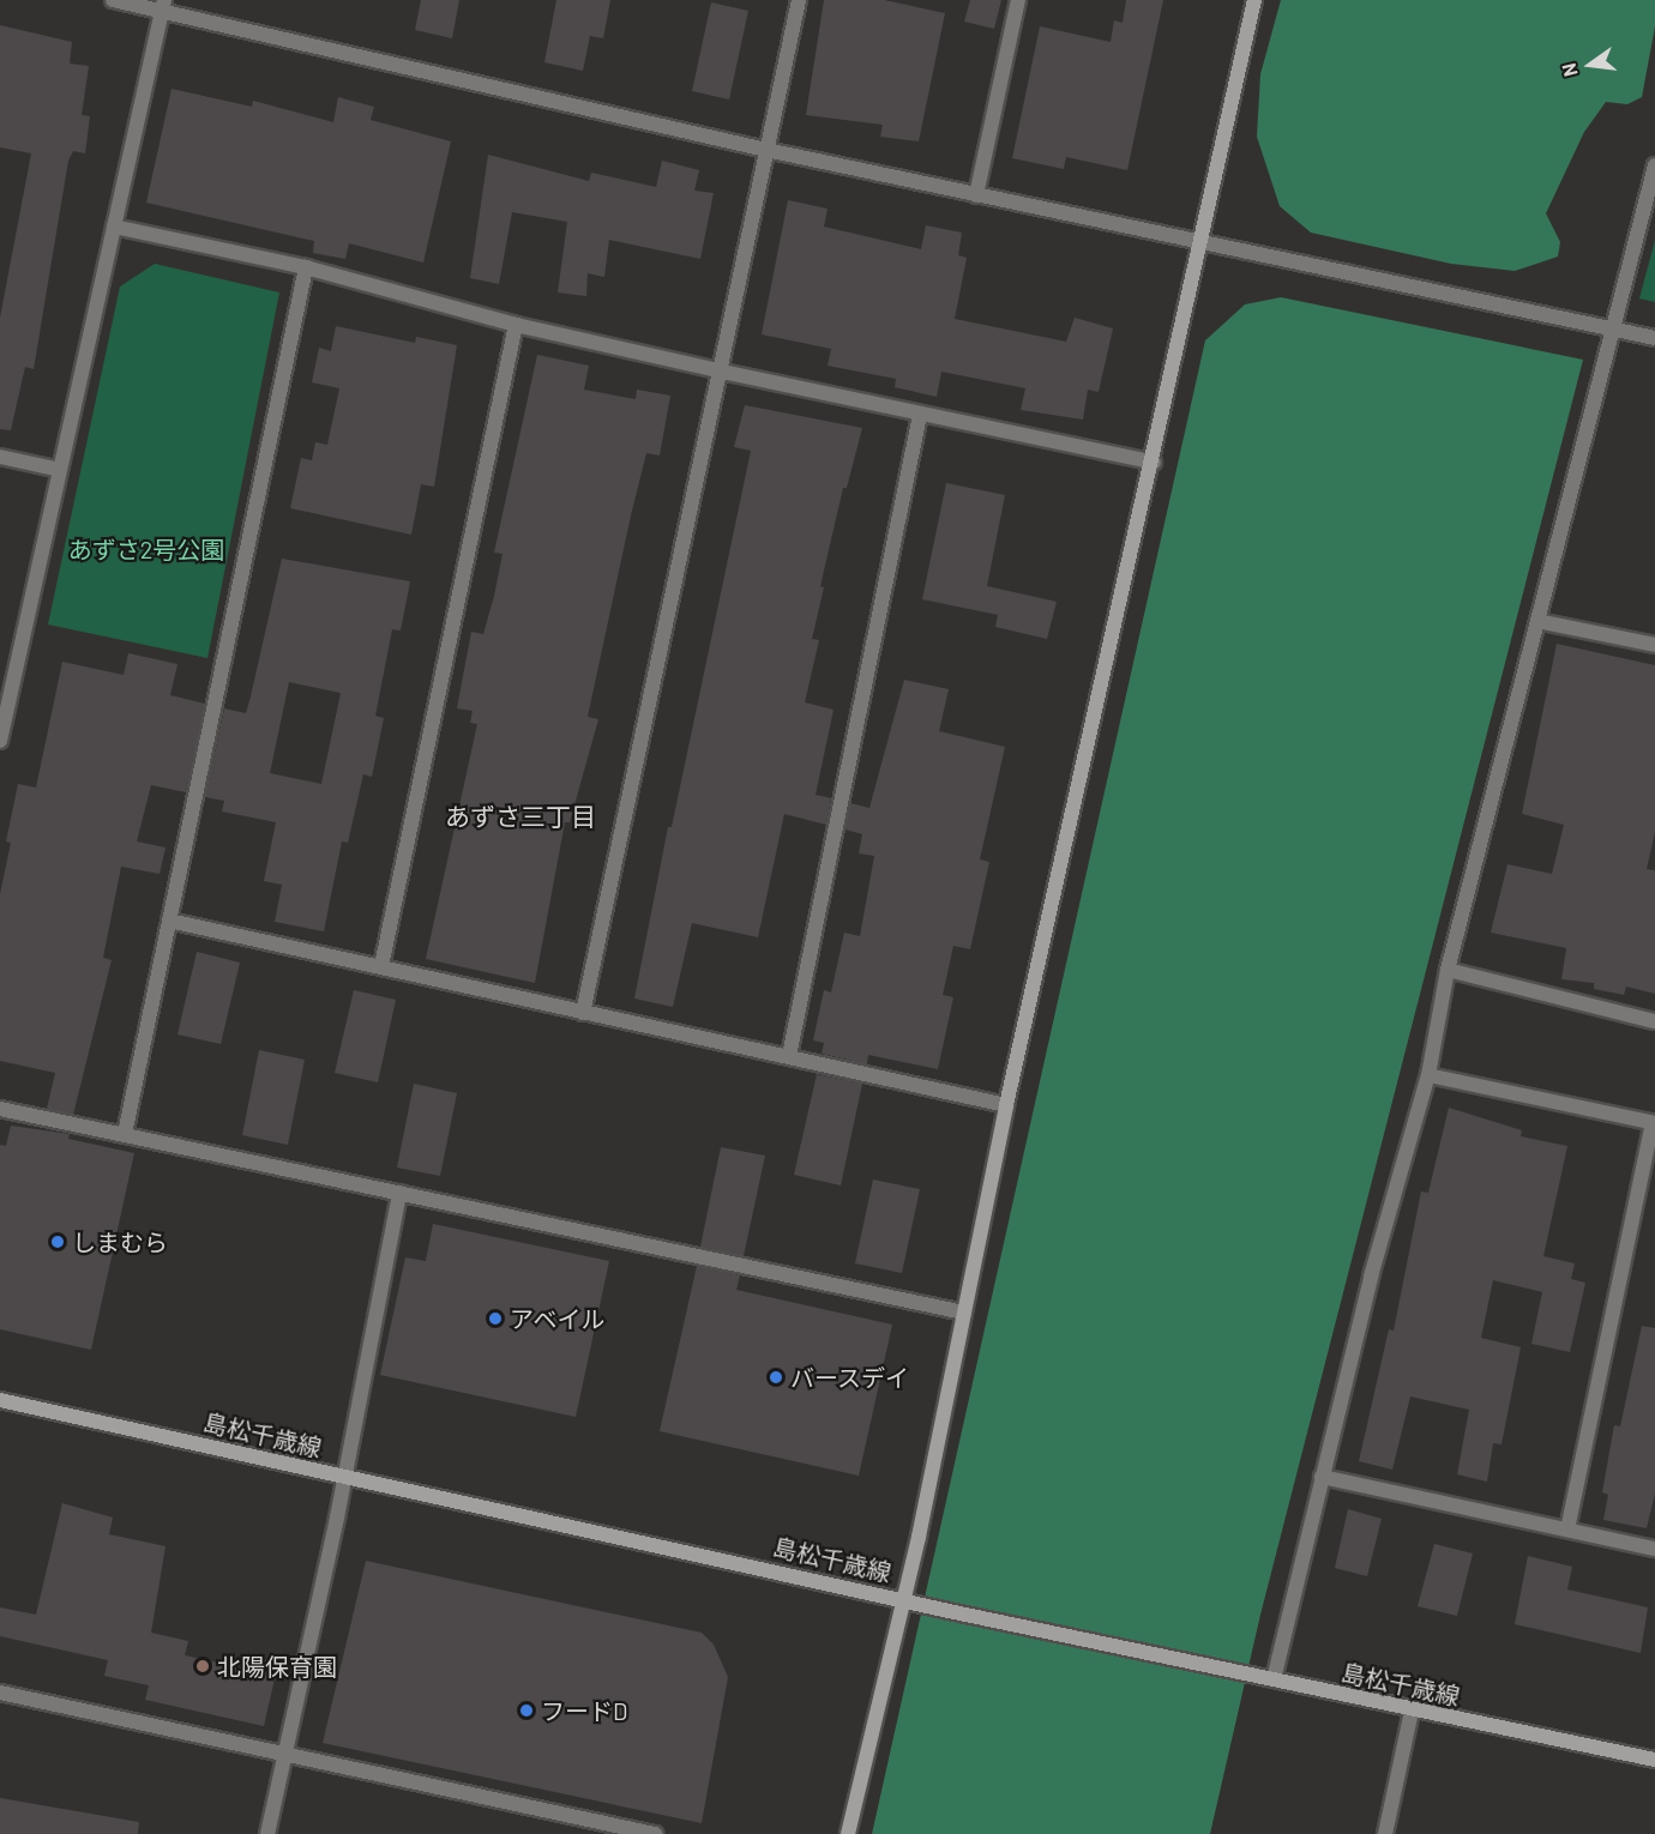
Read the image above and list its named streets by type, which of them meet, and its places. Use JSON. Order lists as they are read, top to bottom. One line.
{"streets":{"street":["島松千歳線"]},"districts":["あずさ三丁目"],"parks":["あずさ2号公園"],"places":["しまむら","アベイル","バースデイ","北陽保育園","フードD"],"north":"left"}
